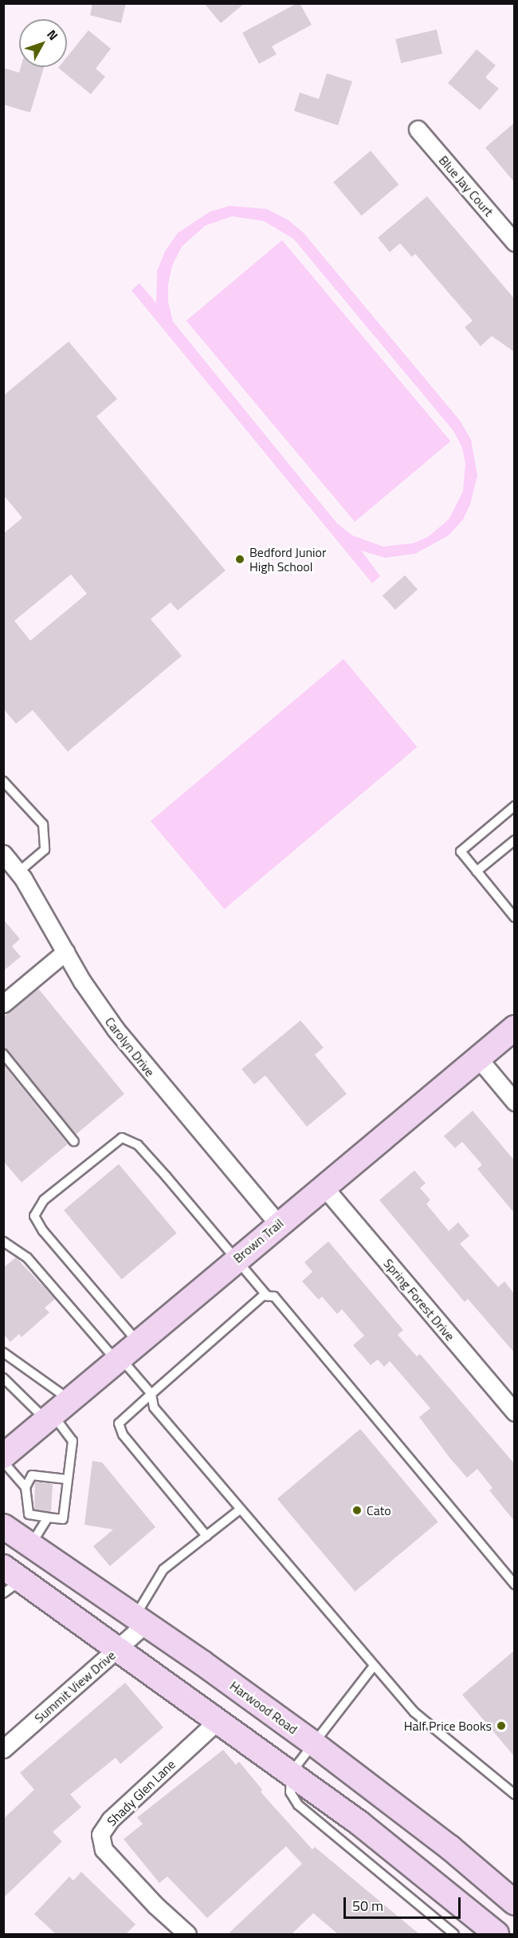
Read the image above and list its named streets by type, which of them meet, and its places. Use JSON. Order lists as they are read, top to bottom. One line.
{"streets":{"main road":["Brown Trail","Harwood Road"],"street":["Blue Jay Court","Carolyn Drive","Spring Forest Drive","Summit View Drive","Shady Glen Lane"]},"crossings":[["Carolyn Drive","Brown Trail"],["Brown Trail","Spring Forest Drive"],["Summit View Drive","Harwood Road"]],"places":["Bedford Junior High School","Cato","Half Price Books"],"scale_bar":"50 m","north":"top right"}
